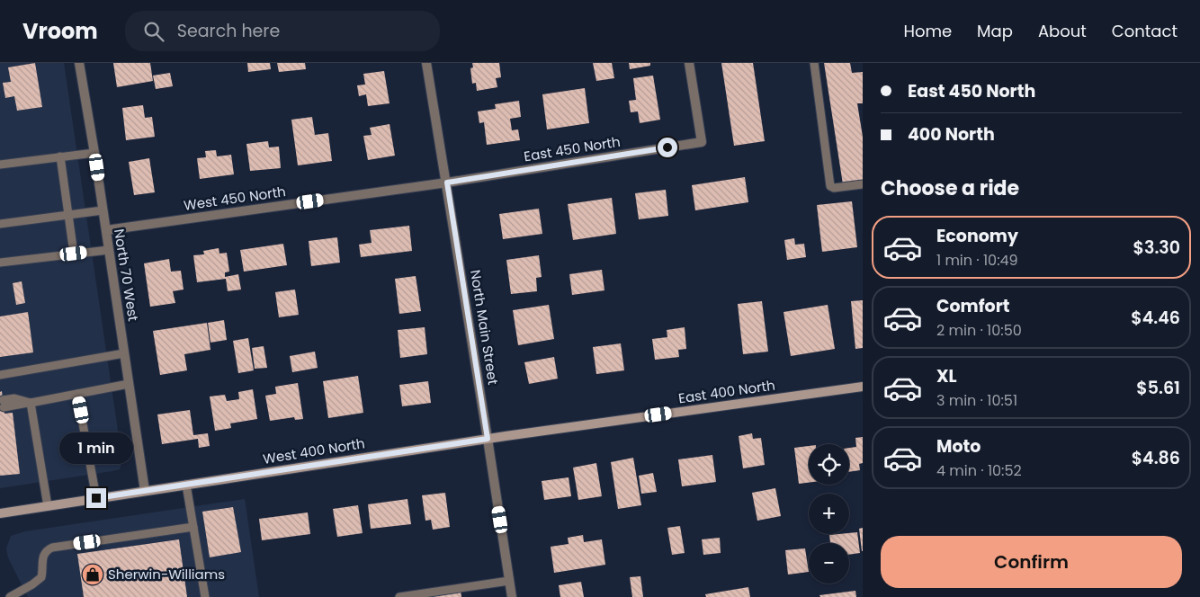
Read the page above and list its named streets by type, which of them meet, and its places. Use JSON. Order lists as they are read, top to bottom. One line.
{"streets":{"main road":["East 400 North","West 400 North"],"street":["East 450 North","West 450 North","North 70 West","North Main Street"]},"crossings":[["East 450 North","West 450 North"],["East 450 North","North Main Street"],["West 450 North","North 70 West"],["West 450 North","North Main Street"],["North 70 West","West 400 North"],["North Main Street","East 400 North"],["North Main Street","West 400 North"],["East 400 North","West 400 North"]],"places":{"shop":["Sherwin-Williams"]},"page":{"header":"Vroom","search":"Search here","nav":["Home","Map","About","Contact"],"banner":["East 450 North","400 North"],"heading":"Choose a ride","list":[{"name":"Economy","note":"1 min · 10:49","value":"$3.30"},{"name":"Comfort","note":"2 min · 10:50","value":"$4.46"},{"name":"XL","note":"3 min · 10:51","value":"$5.61"},{"name":"Moto","note":"4 min · 10:52","value":"$4.86"}],"bubble":"1 min","map_buttons":["+","−"],"buttons":"Confirm"}}
